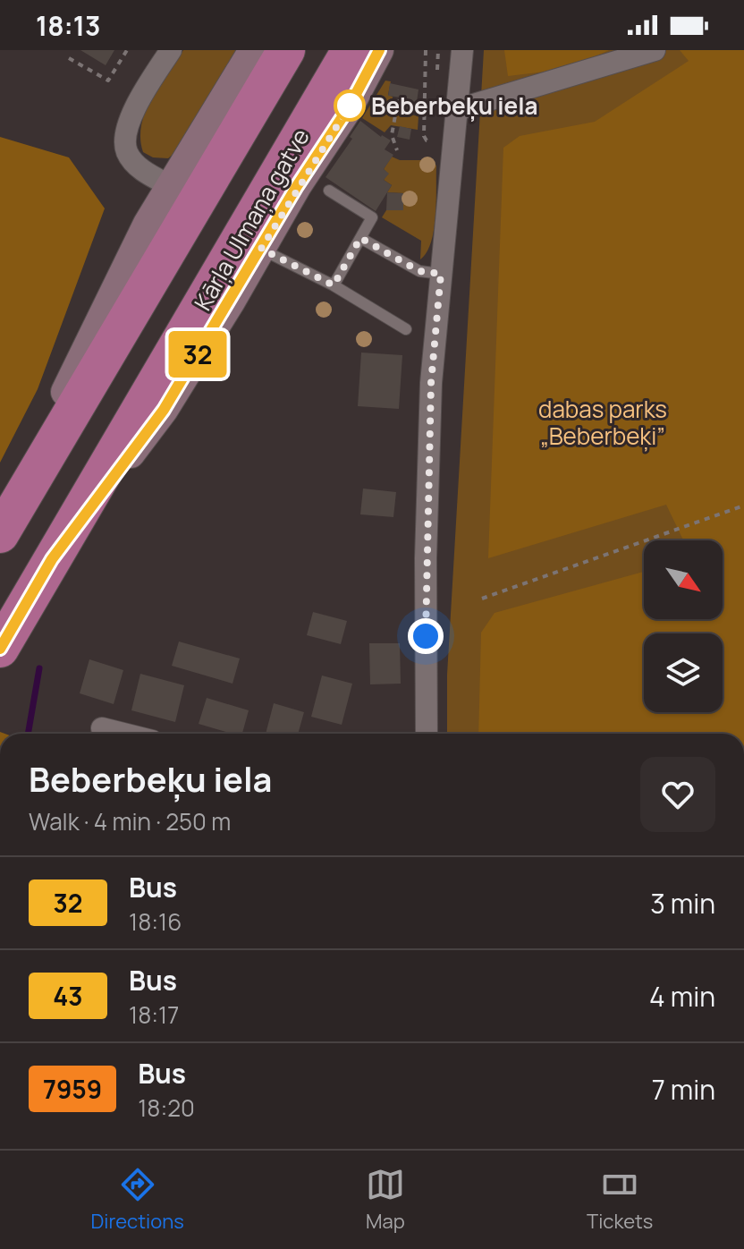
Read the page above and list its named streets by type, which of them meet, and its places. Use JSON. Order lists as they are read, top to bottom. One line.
{"streets":{"highway":["Kārļa Ulmaņa gatve"]},"parks":["dabas parks „Beberbeķi”"],"places":["Beberbeķu iela"],"lines":["bus line 32"],"north":"bottom right","page":{"status":"18:13","on_map":"32","heading":["Beberbeķu iela","Walk · 4 min · 250 m"],"list":[{"mark":"32","name":"Bus","note":"18:16","value":"3 min"},{"mark":"43","name":"Bus","note":"18:17","value":"4 min"},{"mark":"7959","name":"Bus","note":"18:20","value":"7 min"}],"tabs":["Directions","Map","Tickets"]}}
